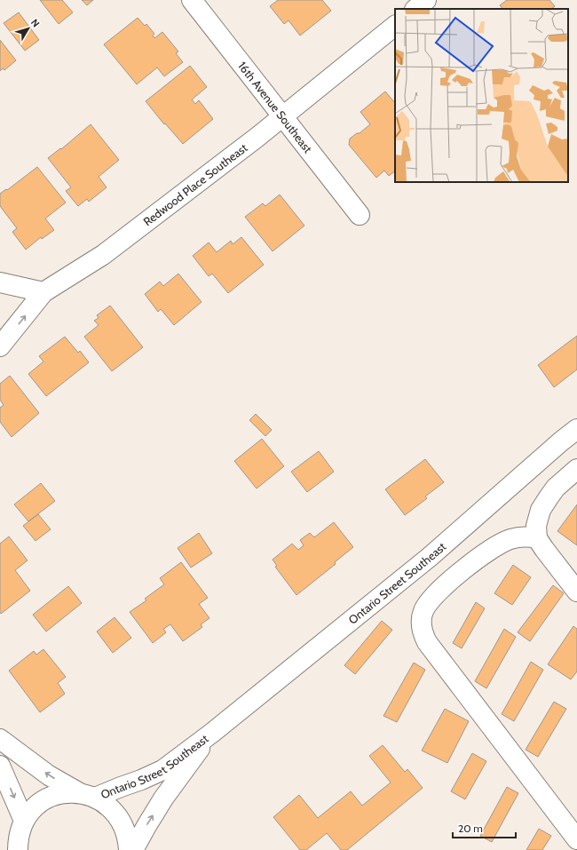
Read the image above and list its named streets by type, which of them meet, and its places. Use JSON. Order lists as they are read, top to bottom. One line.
{"streets":{"street":["16th Avenue Southeast","Redwood Place Southeast","Ontario Street Southeast"]},"crossings":[["16th Avenue Southeast","Redwood Place Southeast"]],"scale_bar":"20 m","north":"top right"}
